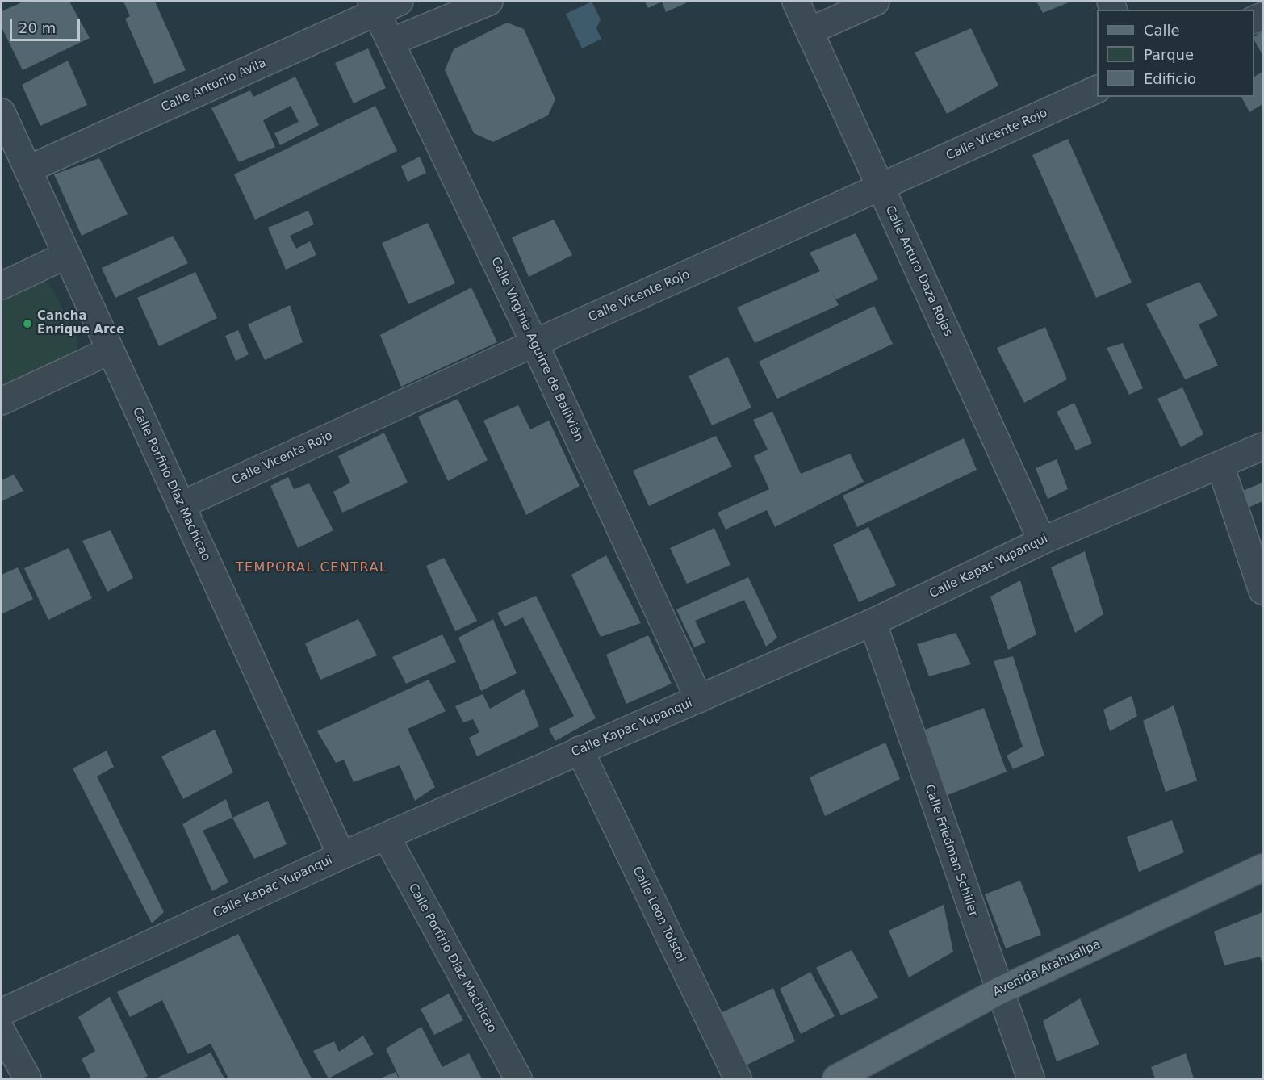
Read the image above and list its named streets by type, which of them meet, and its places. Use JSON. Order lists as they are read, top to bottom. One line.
{"streets":{"main road":["Avenida Atahuallpa"],"street":["Calle Antonio Avila","Calle Vicente Rojo","Calle Arturo Daza Rojas","Calle Virginia Aguirre de Ballivián","Calle Porfirio Díaz Machicao","Calle Kapac Yupanqui","Calle Friedman Schiller","Calle Leon Tolstoi"]},"crossings":[["Calle Antonio Avila","Calle Virginia Aguirre de Ballivián"],["Calle Antonio Avila","Calle Porfirio Díaz Machicao"],["Calle Vicente Rojo","Calle Arturo Daza Rojas"],["Calle Vicente Rojo","Calle Virginia Aguirre de Ballivián"],["Calle Vicente Rojo","Calle Porfirio Díaz Machicao"],["Calle Arturo Daza Rojas","Calle Kapac Yupanqui"],["Calle Virginia Aguirre de Ballivián","Calle Kapac Yupanqui"],["Calle Porfirio Díaz Machicao","Calle Kapac Yupanqui"],["Calle Kapac Yupanqui","Calle Friedman Schiller"],["Calle Kapac Yupanqui","Calle Leon Tolstoi"],["Calle Friedman Schiller","Avenida Atahuallpa"]],"districts":["TEMPORAL CENTRAL"],"places":["Cancha Enrique Arce"],"legend":["Calle","Parque","Edificio"],"scale_bar":"20 m"}
